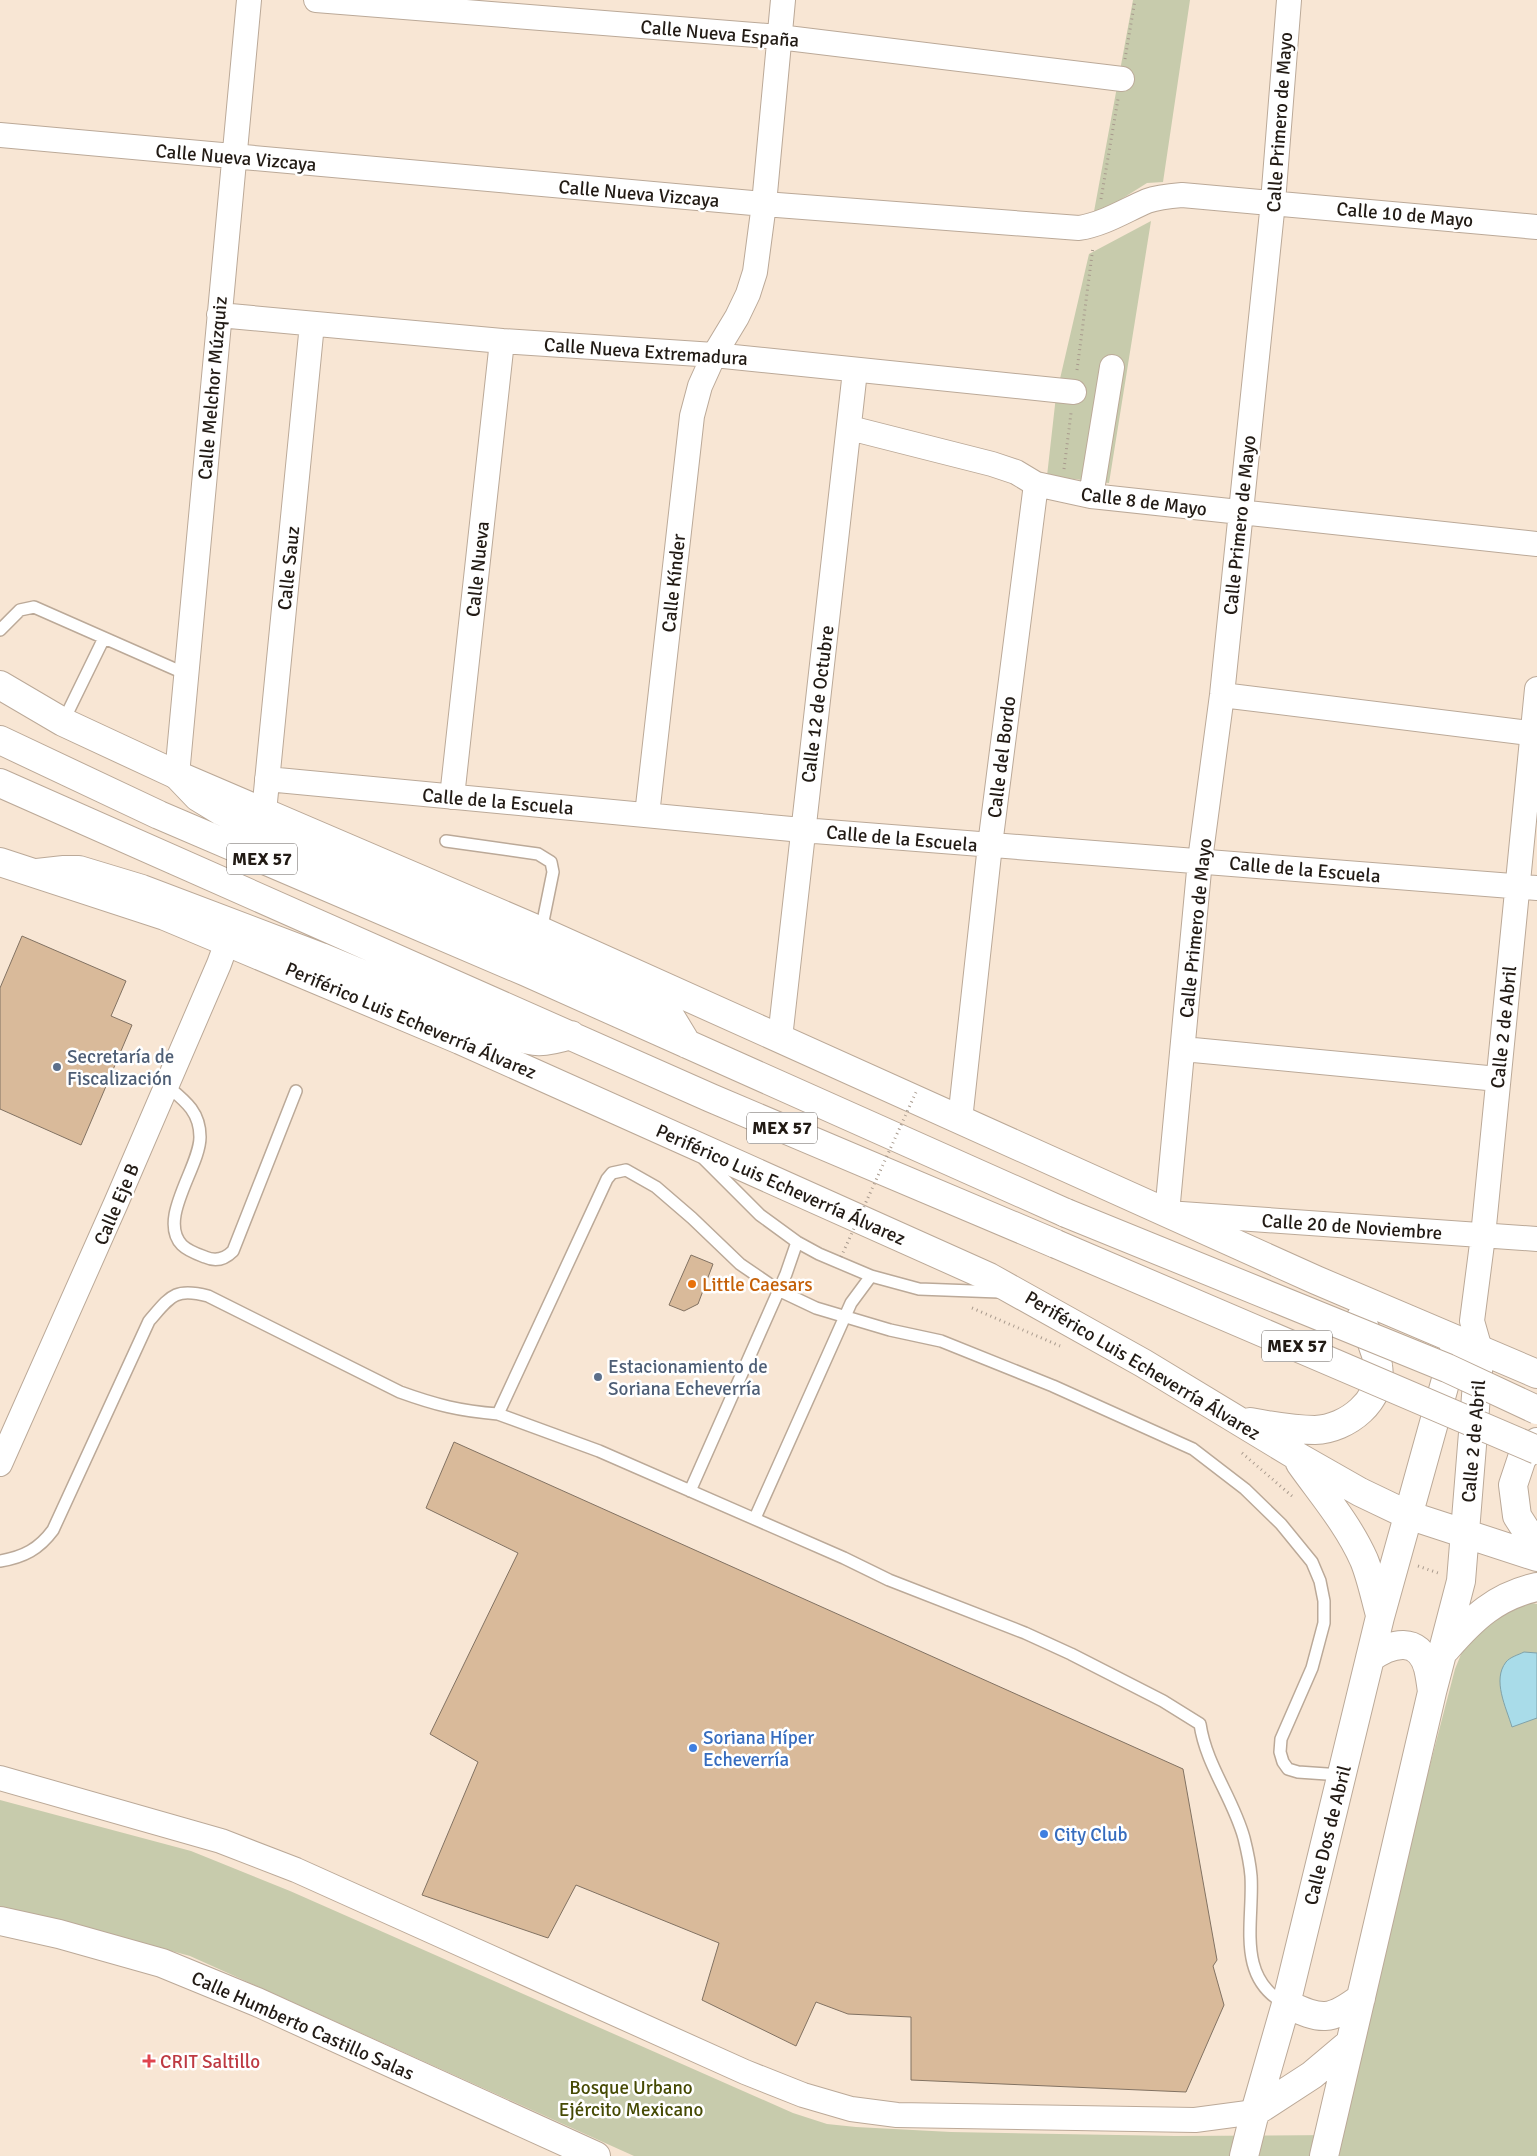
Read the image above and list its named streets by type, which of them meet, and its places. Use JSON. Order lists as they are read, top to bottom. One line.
{"streets":{"main road":["MEX 57","Periférico Luis Echeverría Álvarez","Calle 2 de Abril","Calle Dos de Abril","Calle Humberto Castillo Salas"],"street":["Calle Nueva España","Calle Primero de Mayo","Calle Nueva Vizcaya","Calle 10 de Mayo","Calle Nueva Extremadura","Calle Melchor Múzquiz","Calle 8 de Mayo","Calle Sauz","Calle Nueva","Calle Kínder","Calle 12 de Octubre","Calle del Bordo","Calle de la Escuela","Calle Eje B","Calle 20 de Noviembre"]},"crossings":[["Calle Nueva España","Calle Kínder"],["Calle Primero de Mayo","Calle Nueva Vizcaya"],["Calle Primero de Mayo","Calle 10 de Mayo"],["Calle Primero de Mayo","Calle 8 de Mayo"],["Calle Primero de Mayo","Calle de la Escuela"],["Calle Primero de Mayo","Calle 20 de Noviembre"],["Calle Nueva Vizcaya","Calle 10 de Mayo"],["Calle Nueva Vizcaya","Calle Melchor Múzquiz"],["Calle Nueva Vizcaya","Calle Kínder"],["Calle Nueva Extremadura","Calle Melchor Múzquiz"],["Calle Nueva Extremadura","Calle Sauz"],["Calle Nueva Extremadura","Calle Nueva"],["Calle Nueva Extremadura","Calle Kínder"],["Calle Nueva Extremadura","Calle 12 de Octubre"],["Calle 8 de Mayo","Calle 12 de Octubre"],["Calle 8 de Mayo","Calle del Bordo"],["Calle Sauz","Calle de la Escuela"],["Calle Nueva","Calle de la Escuela"],["Calle Kínder","Calle de la Escuela"],["Calle 12 de Octubre","Calle de la Escuela"],["Calle del Bordo","Calle de la Escuela"],["Calle de la Escuela","Calle 2 de Abril"],["Periférico Luis Echeverría Álvarez","Calle 2 de Abril"],["Periférico Luis Echeverría Álvarez","Calle Eje B"],["Periférico Luis Echeverría Álvarez","Calle Dos de Abril"],["Calle 2 de Abril","Calle 20 de Noviembre"],["Calle 2 de Abril","Calle Dos de Abril"]],"parks":["Bosque Urbano Ejército Mexicano"],"places":{"other":["Secretaría de Fiscalización","Little Caesars","Estacionamiento de Soriana Echeverría","Soriana Híper Echeverría","City Club"],"health":["CRIT Saltillo"]}}
